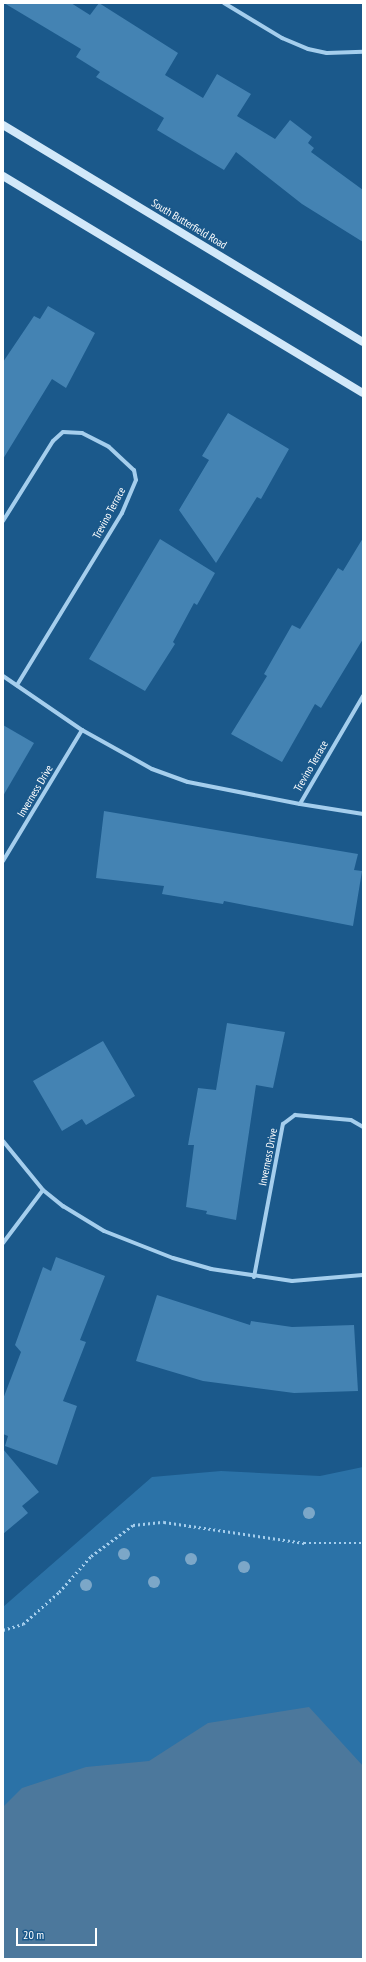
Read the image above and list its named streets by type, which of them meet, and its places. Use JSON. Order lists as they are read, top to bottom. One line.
{"streets":{"main road":["South Butterfield Road"],"street":["Trevino Terrace","Inverness Drive"]},"crossings":[["Trevino Terrace","Inverness Drive"]],"scale_bar":"20 m"}
